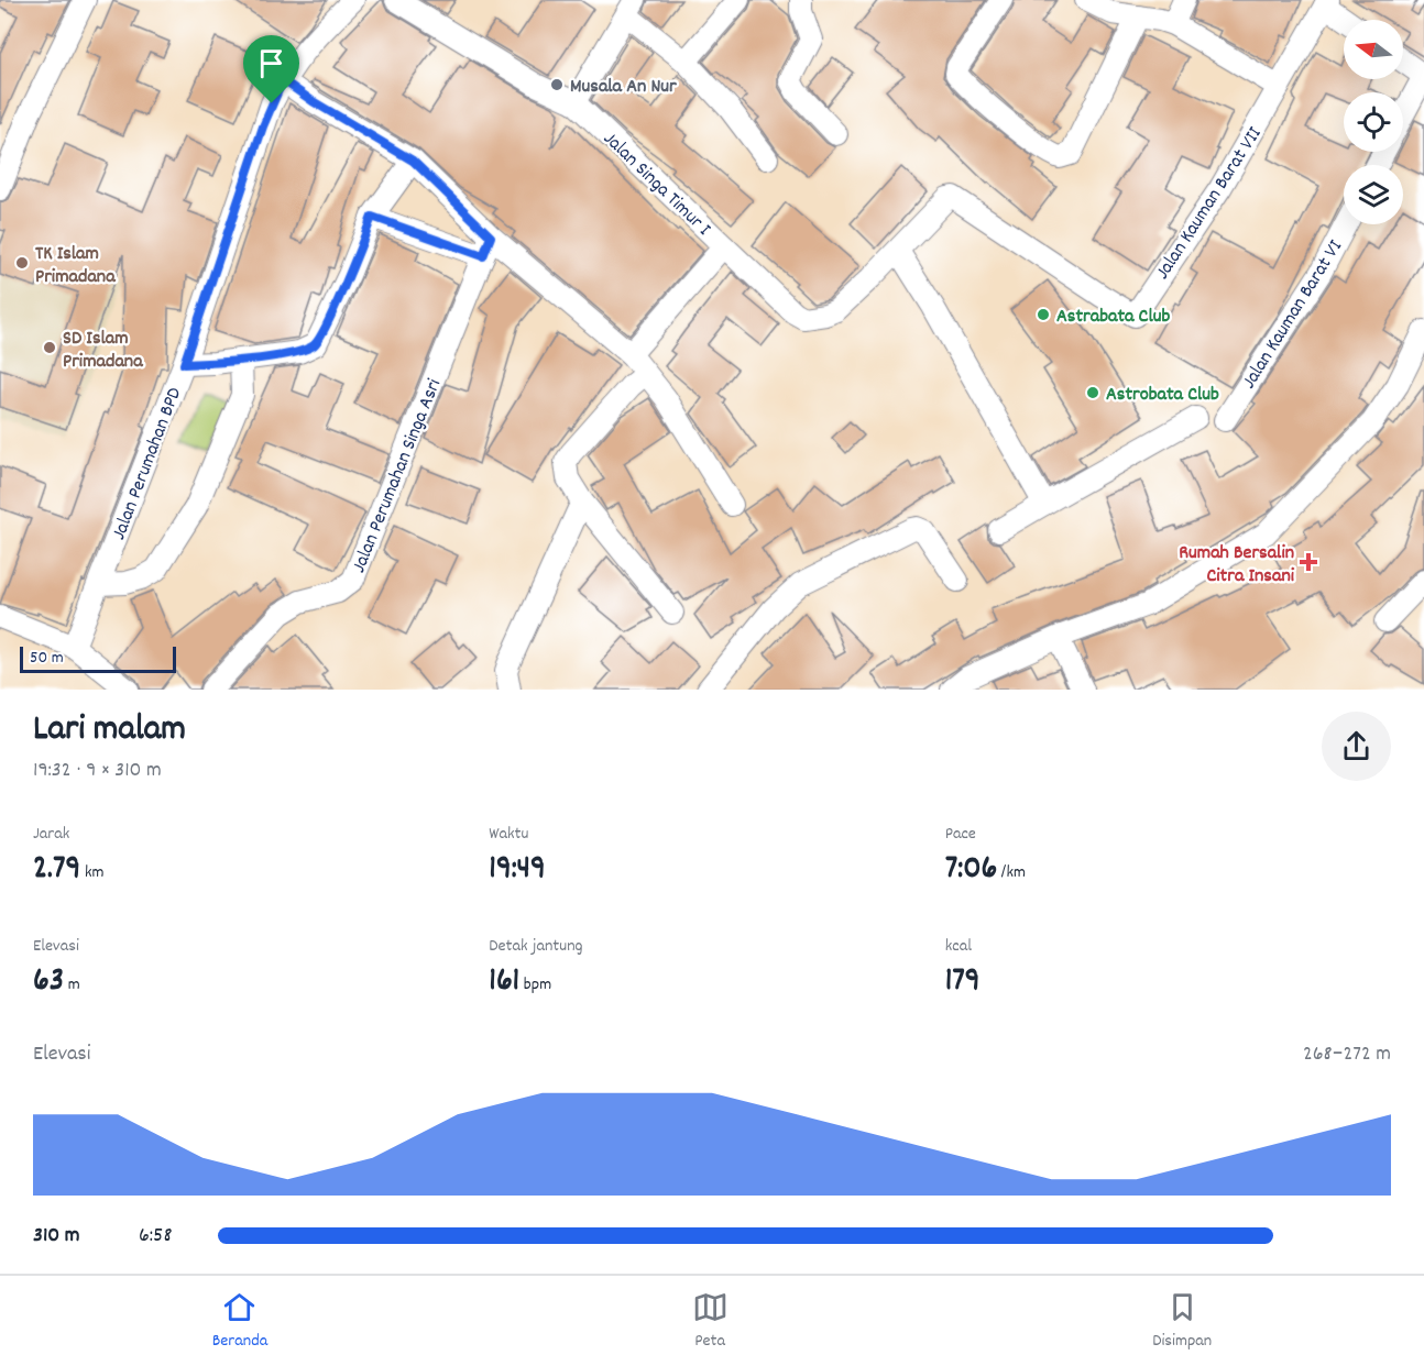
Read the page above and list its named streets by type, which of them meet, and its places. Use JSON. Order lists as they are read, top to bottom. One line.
{"streets":{"street":["Jalan Singa Timur I","Jalan Kauman Barat VII","Jalan Kauman Barat VI","Jalan Perumahan BPD","Jalan Perumahan Singa Asri"]},"places":{"other":["Musala An Nur","TK Islam Primadana","Astrabata Club","SD Islam Primadana","Astrobata Club"],"health":["Rumah Bersalin Citra Insani"]},"scale_bar":"50 m","north":"left","page":{"scale":"50 m","heading":["Lari malam","19:32 · 9 × 310 m"],"stats":[["Jarak","2.79 km"],["Waktu","19:49"],["Pace","7:06 /km"],["Elevasi","63 m"],["Detak jantung","161 bpm"],["kcal","179"]],"chart":["Elevasi","268–272 m"],"list":[{"name":"310 m","note":"6:58"}],"tabs":["Beranda","Peta","Disimpan"]}}
